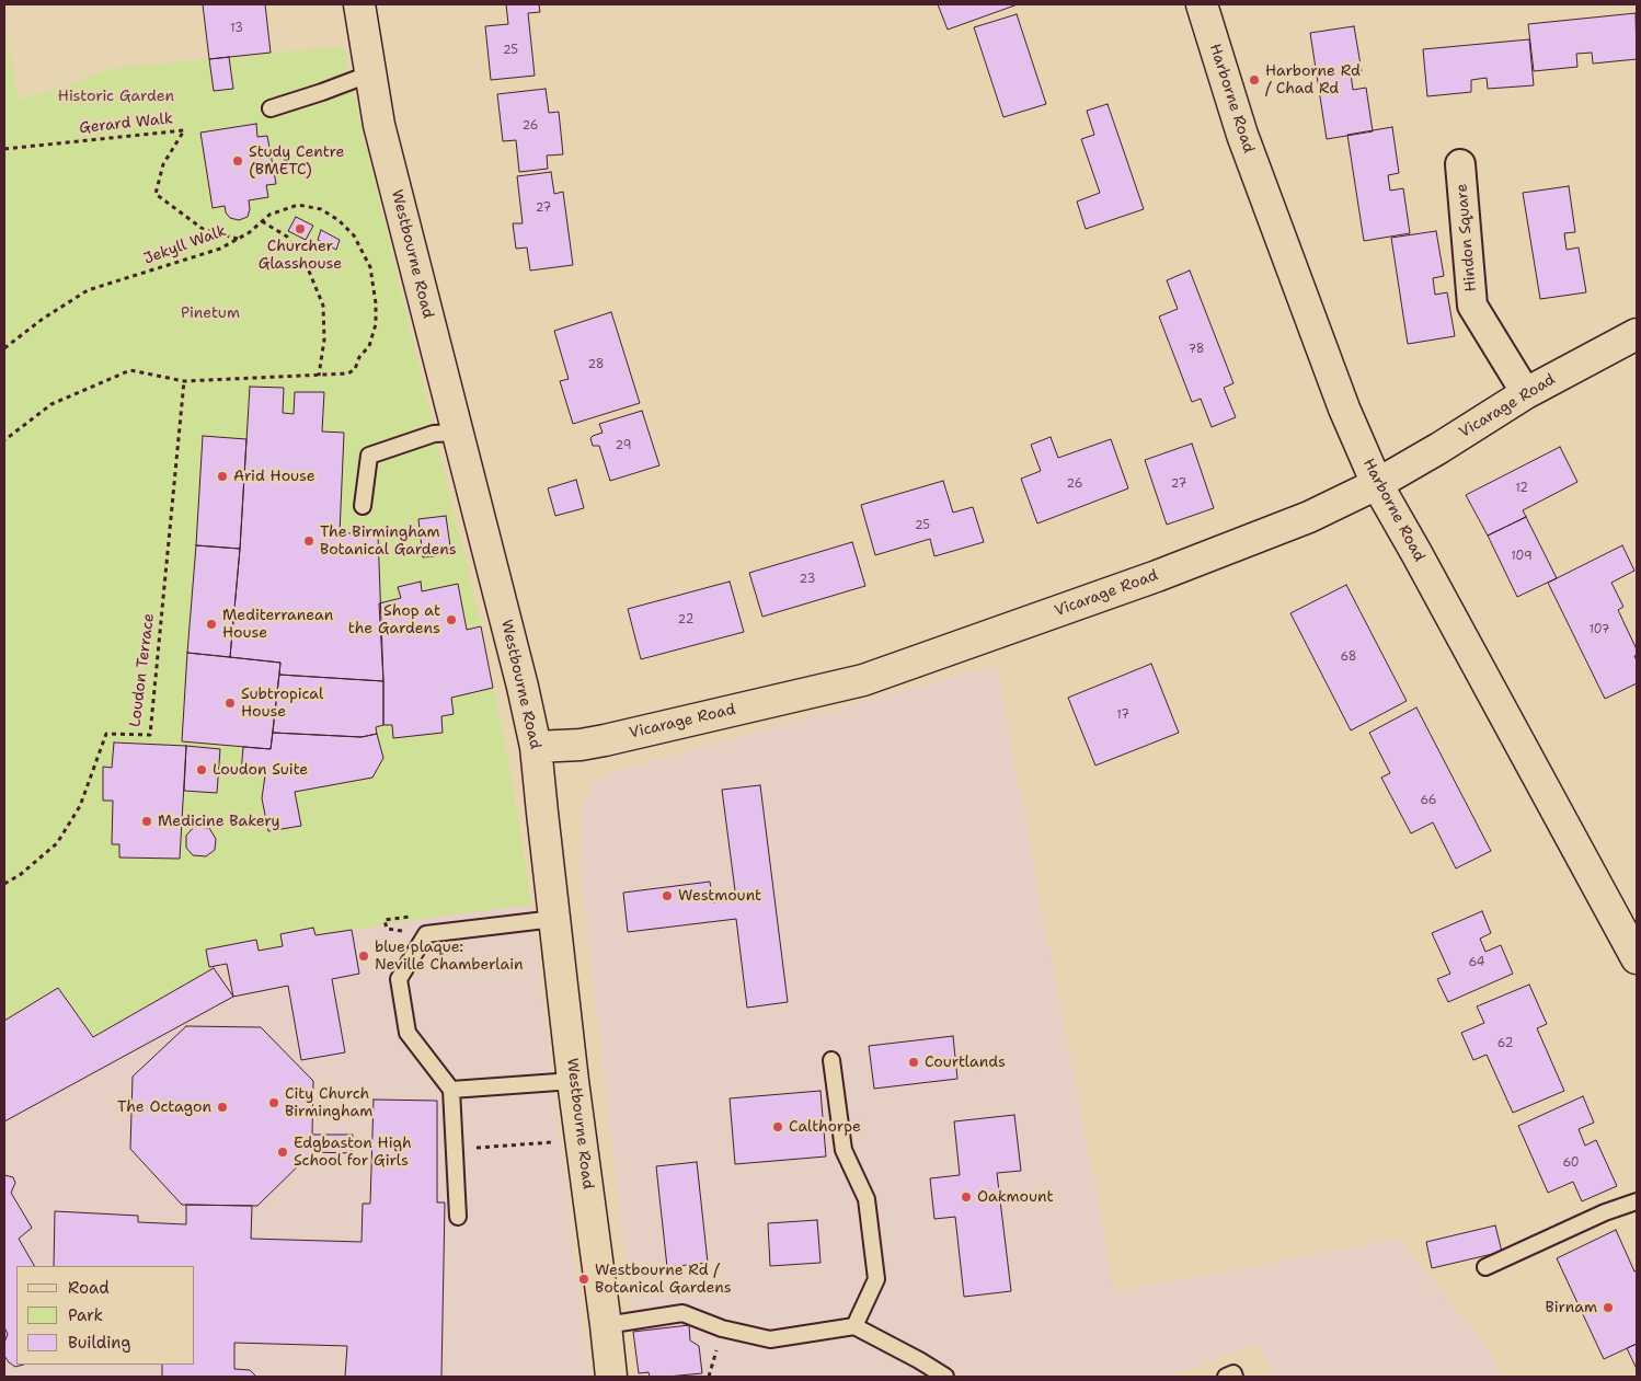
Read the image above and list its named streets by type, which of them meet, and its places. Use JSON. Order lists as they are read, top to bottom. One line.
{"streets":{"main road":["Harborne Road","Westbourne Road","Vicarage Road"],"street":["Hindon Square"],"path":["Gerard Walk","Jekyll Walk","Loudon Terrace"]},"crossings":[["Harborne Road","Vicarage Road"],["Gerard Walk","Jekyll Walk"],["Hindon Square","Vicarage Road"],["Jekyll Walk","Loudon Terrace"],["Westbourne Road","Vicarage Road"]],"parks":["Historic Garden","Pinetum"],"places":["Harborne Rd / Chad Rd","Study Centre (BMETC)","Churcher Glasshouse","Arid House","The Birmingham Botanical Gardens","Shop at the Gardens","Mediterranean House","Subtropical House","Loudon Suite","Medicine Bakery","Westmount","blue plaque: Neville Chamberlain","Courtlands","City Church Birmingham","The Octagon","Calthorpe","Edgbaston High School for Girls","Oakmount","Westbourne Rd / Botanical Gardens","Birnam"],"house_numbers":["13","25","26","27","78","28","29","26","27","12","25","109","23","22","107","68","17","66","64","62","60"],"legend":["Road","Park","Building"]}
